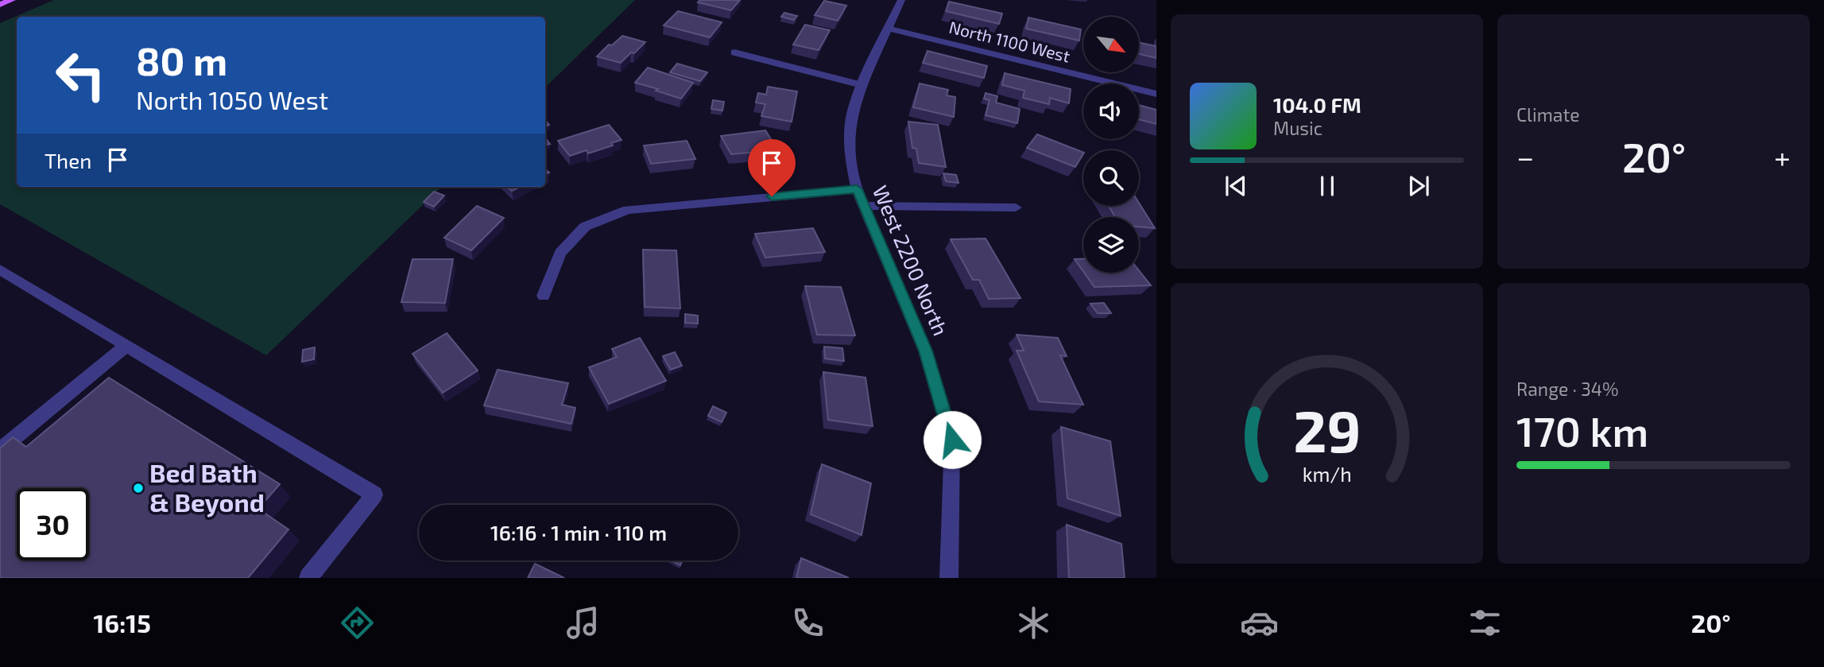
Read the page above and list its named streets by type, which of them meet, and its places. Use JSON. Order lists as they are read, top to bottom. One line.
{"streets":{"street":["North 1100 West","West 2200 North"]},"crossings":[["North 1100 West","West 2200 North"]],"places":["Bed Bath & Beyond"],"north":"bottom right","page":{"tile":["Climate",["Range · 34%","170 km"]],"turn":["80 m","North 1050 West"],"song":["104.0 FM","Music"],"then":"Then","heat":["−","20°","+"],"limit":"30","trip":"16:16 · 1 min · 110 m","tabs":["16:15","20°"],"gauge":["29","km/h"]}}
